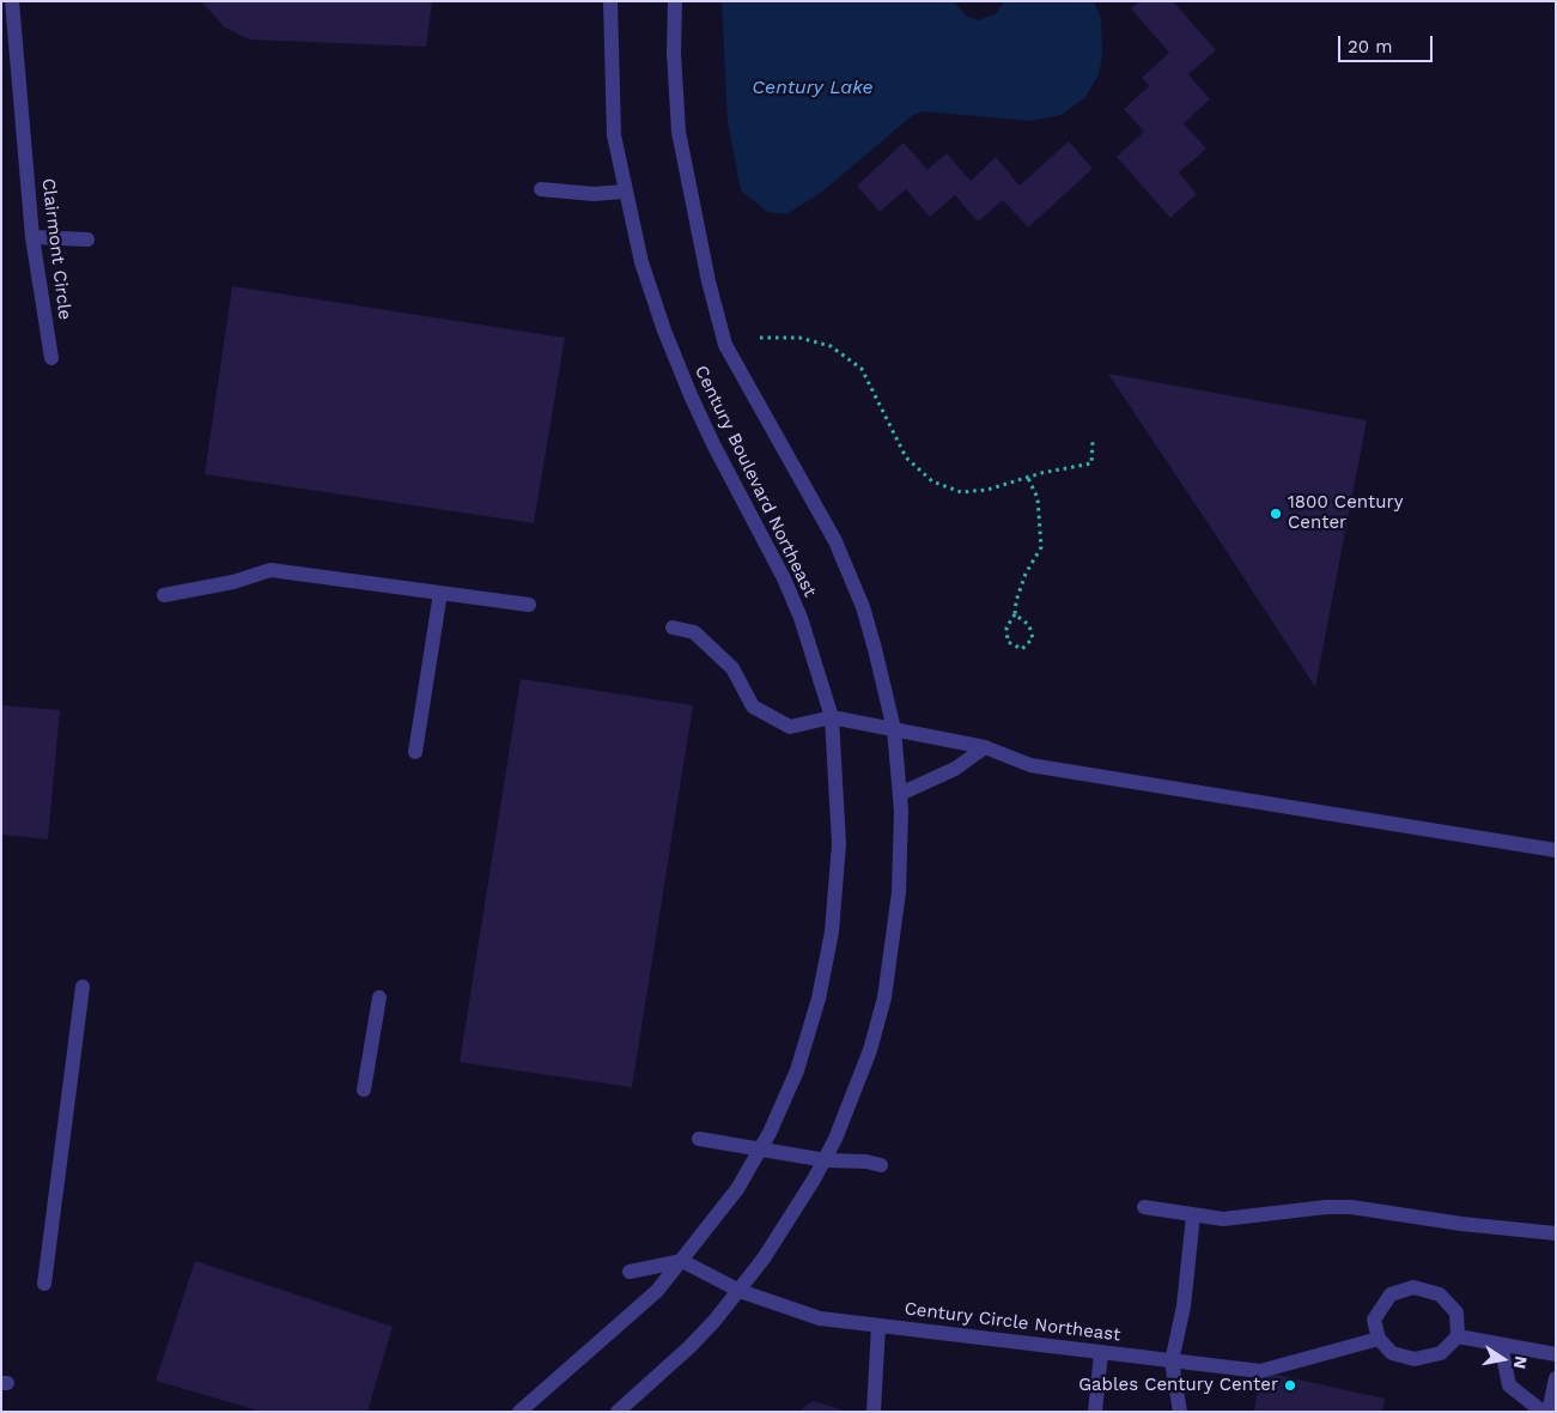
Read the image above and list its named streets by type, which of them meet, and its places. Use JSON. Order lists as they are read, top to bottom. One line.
{"streets":{"street":["Clairmont Circle","Century Boulevard Northeast","Century Circle Northeast"]},"crossings":[["Century Boulevard Northeast","Century Circle Northeast"]],"water":["Century Lake"],"places":["1800 Century Center","Gables Century Center"],"scale_bar":"20 m","north":"right"}
